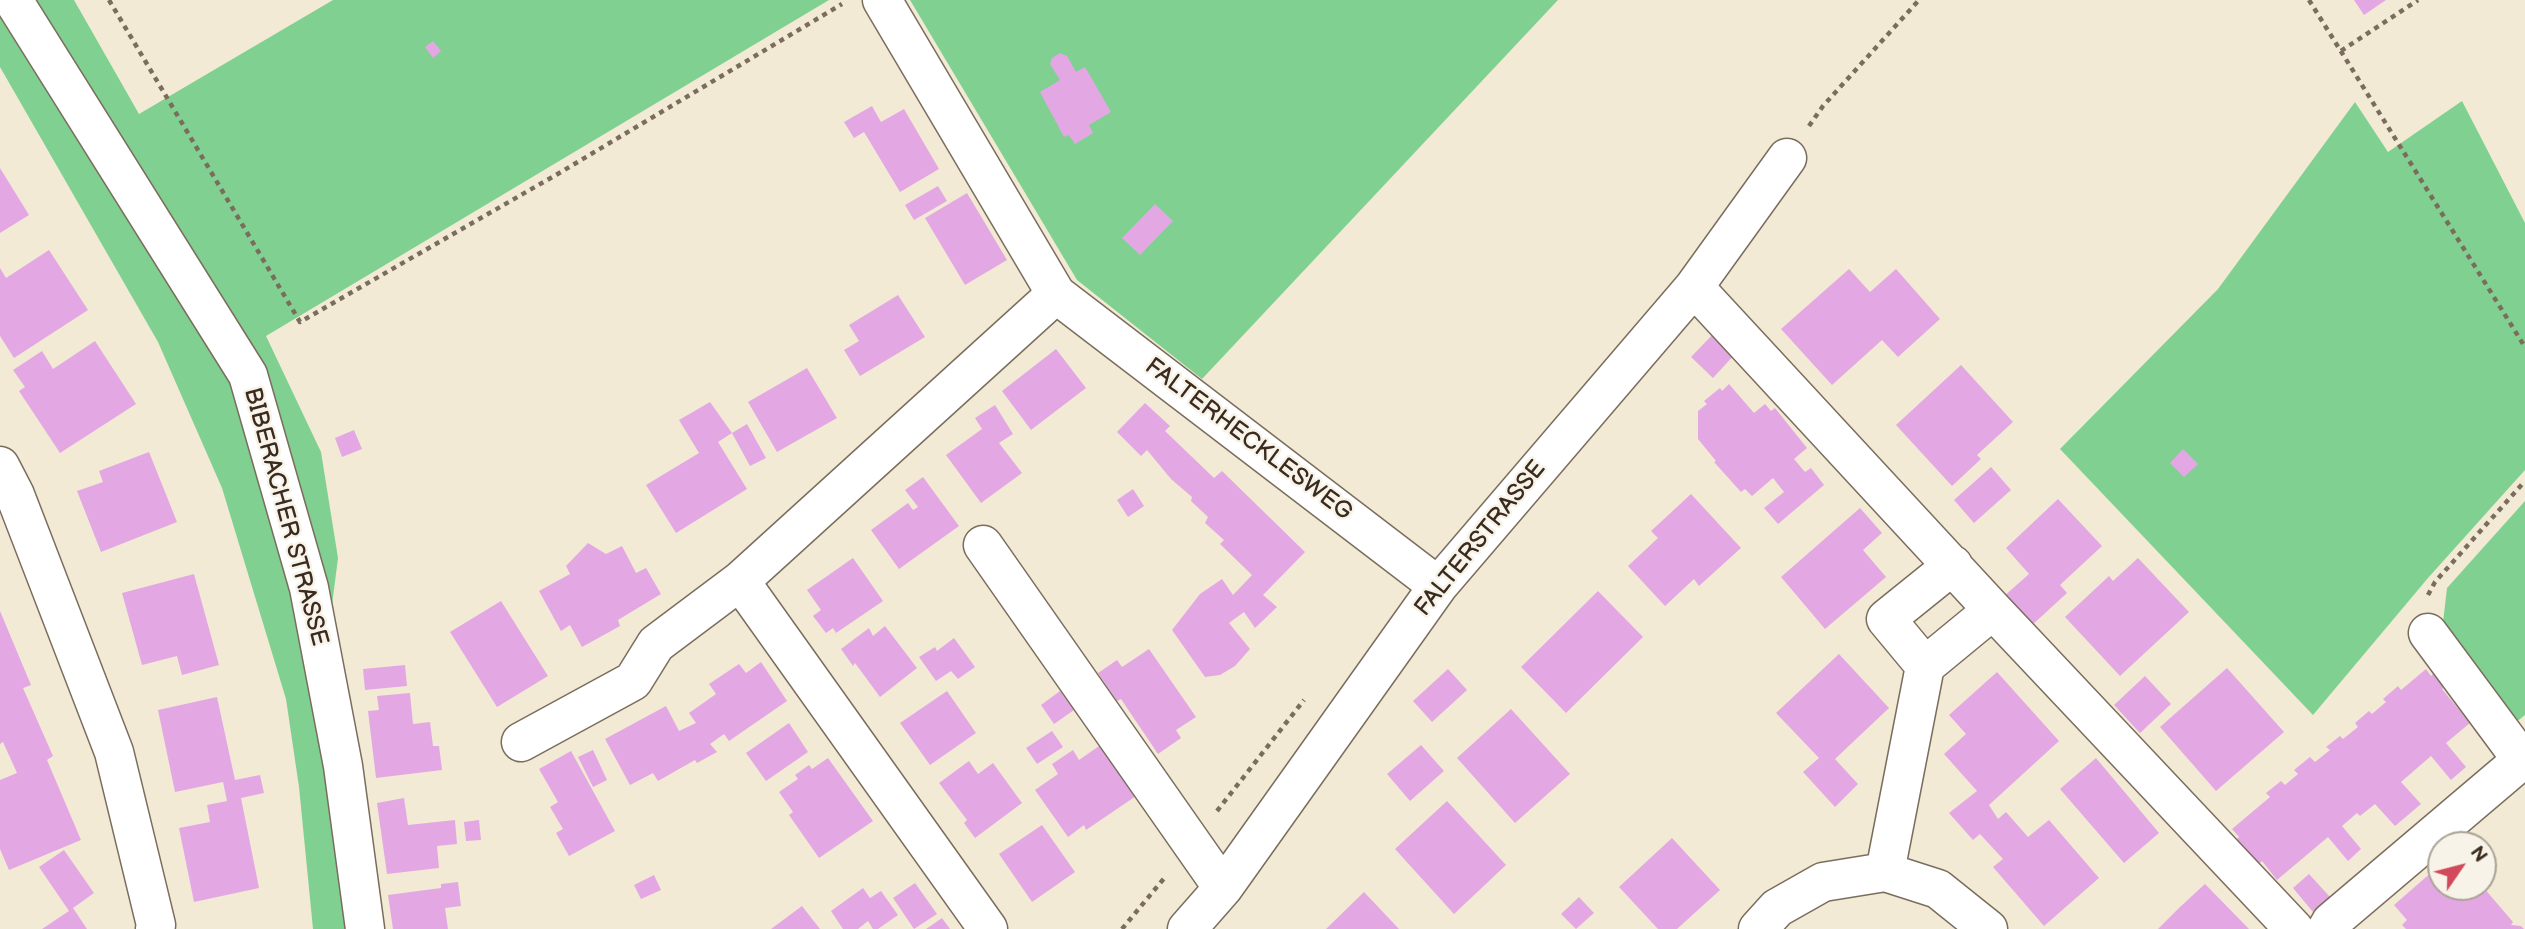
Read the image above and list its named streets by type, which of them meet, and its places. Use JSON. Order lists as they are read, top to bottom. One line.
{"streets":{"street":["FALTERHECKLESWEG","BIBERACHER STRASSE","FALTERSTRASSE"]},"crossings":[["FALTERHECKLESWEG","FALTERSTRASSE"]],"north":"top right"}
